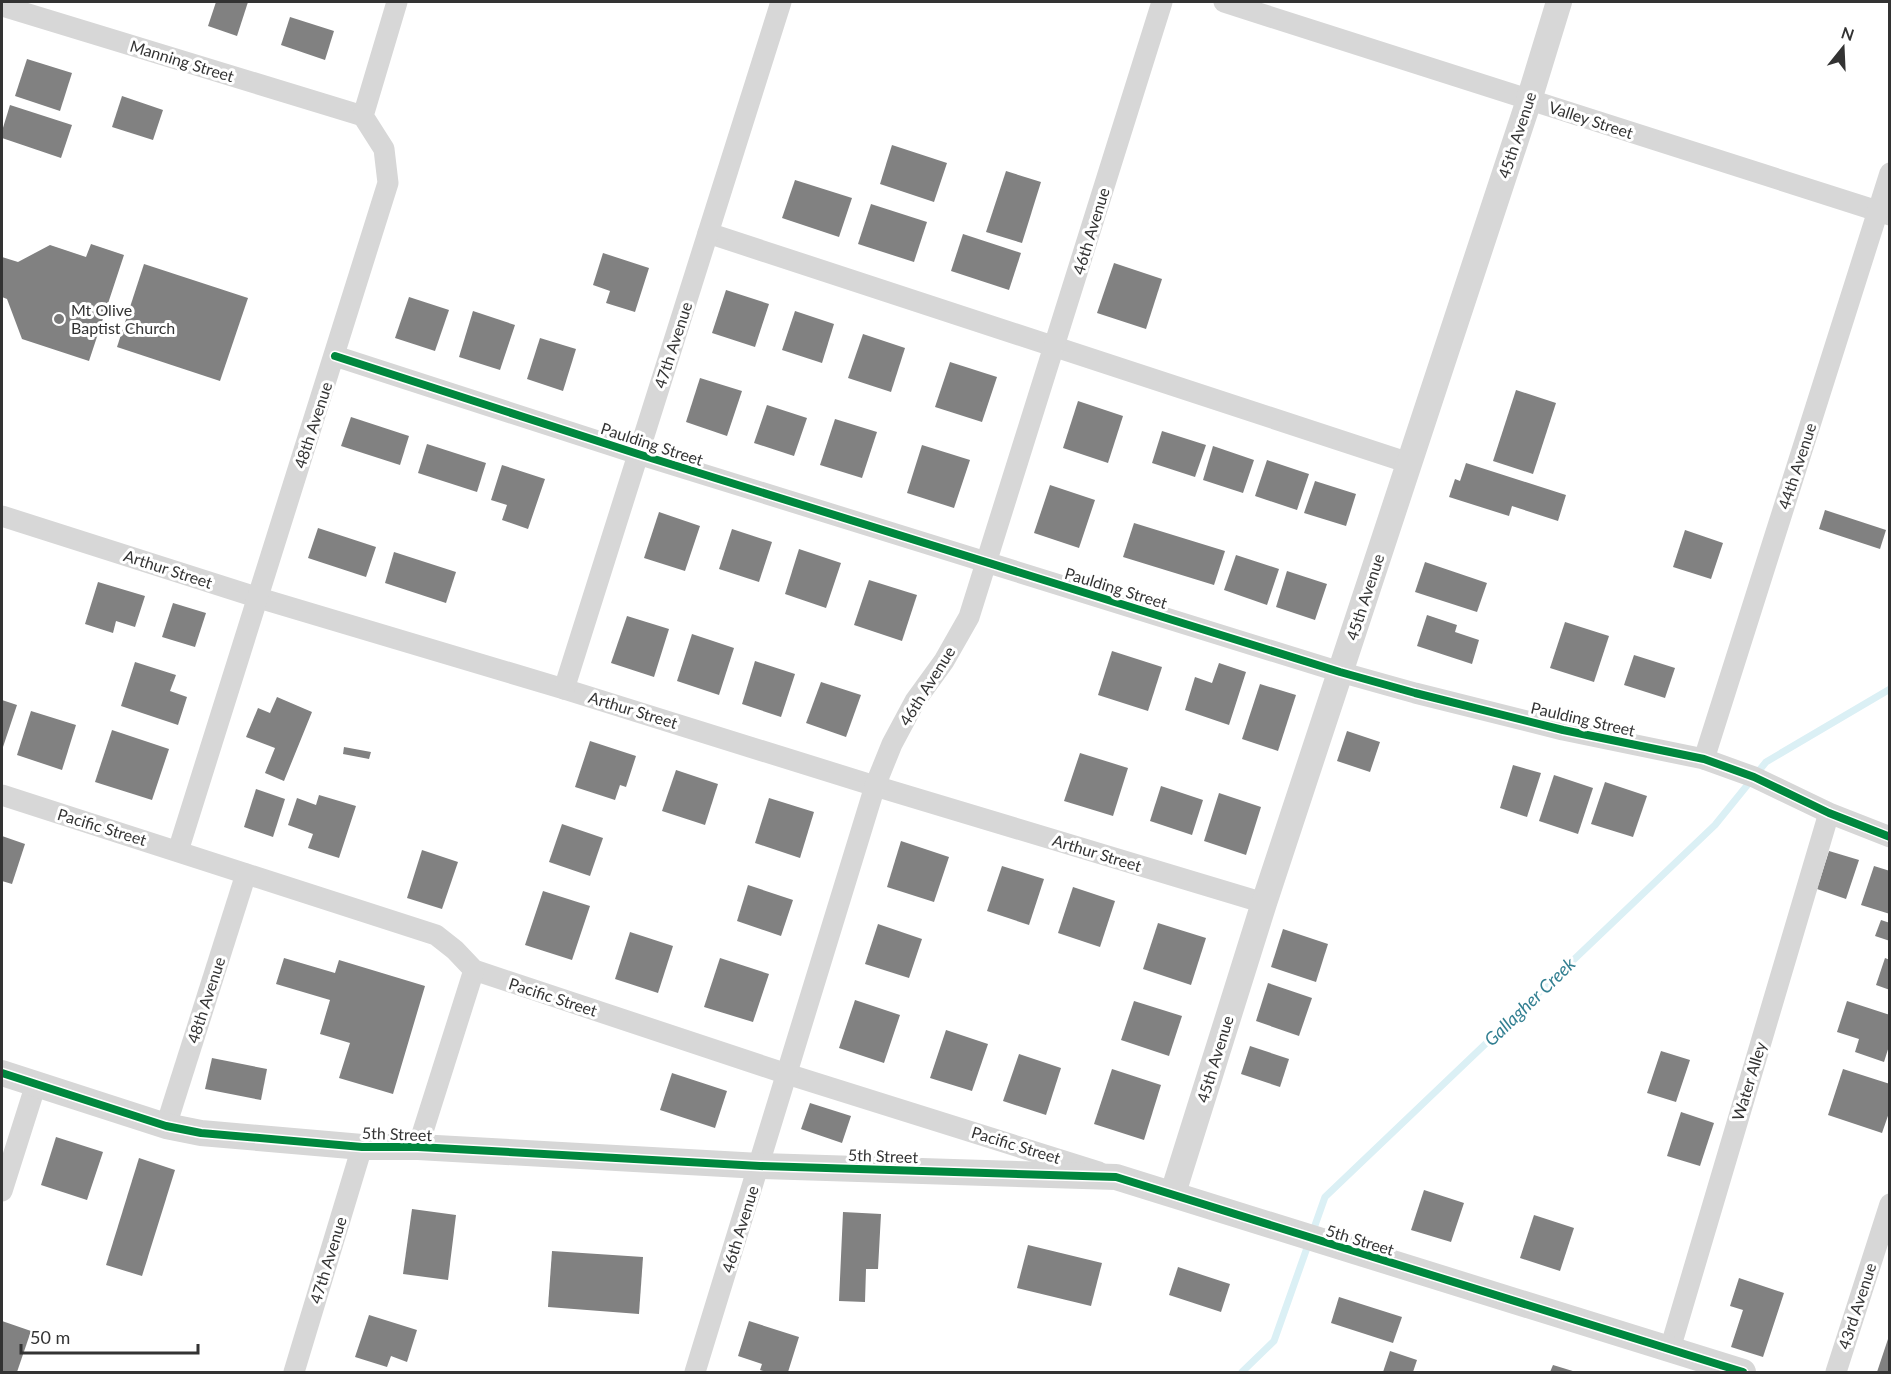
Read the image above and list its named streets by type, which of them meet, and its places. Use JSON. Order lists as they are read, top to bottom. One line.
{"streets":{"street":["Manning Street","Valley Street","45th Avenue","46th Avenue","47th Avenue","48th Avenue","Paulding Street","44th Avenue","Arthur Street","Pacific Street","Water Alley","5th Street","43rd Avenue"]},"crossings":[["Manning Street","48th Avenue"],["Valley Street","45th Avenue"],["Valley Street","44th Avenue"],["45th Avenue","Paulding Street"],["45th Avenue","Arthur Street"],["45th Avenue","5th Street"],["46th Avenue","Paulding Street"],["46th Avenue","Arthur Street"],["46th Avenue","Pacific Street"],["46th Avenue","5th Street"],["47th Avenue","Paulding Street"],["47th Avenue","Arthur Street"],["47th Avenue","5th Street"],["48th Avenue","Paulding Street"],["48th Avenue","Arthur Street"],["48th Avenue","Pacific Street"],["48th Avenue","5th Street"],["Paulding Street","44th Avenue"],["Paulding Street","Water Alley"],["Pacific Street","5th Street"],["Water Alley","5th Street"]],"water":["Gallagher Creek"],"places":["Mt Olive Baptist Church"],"scale_bar":"50 m","north":"top"}
